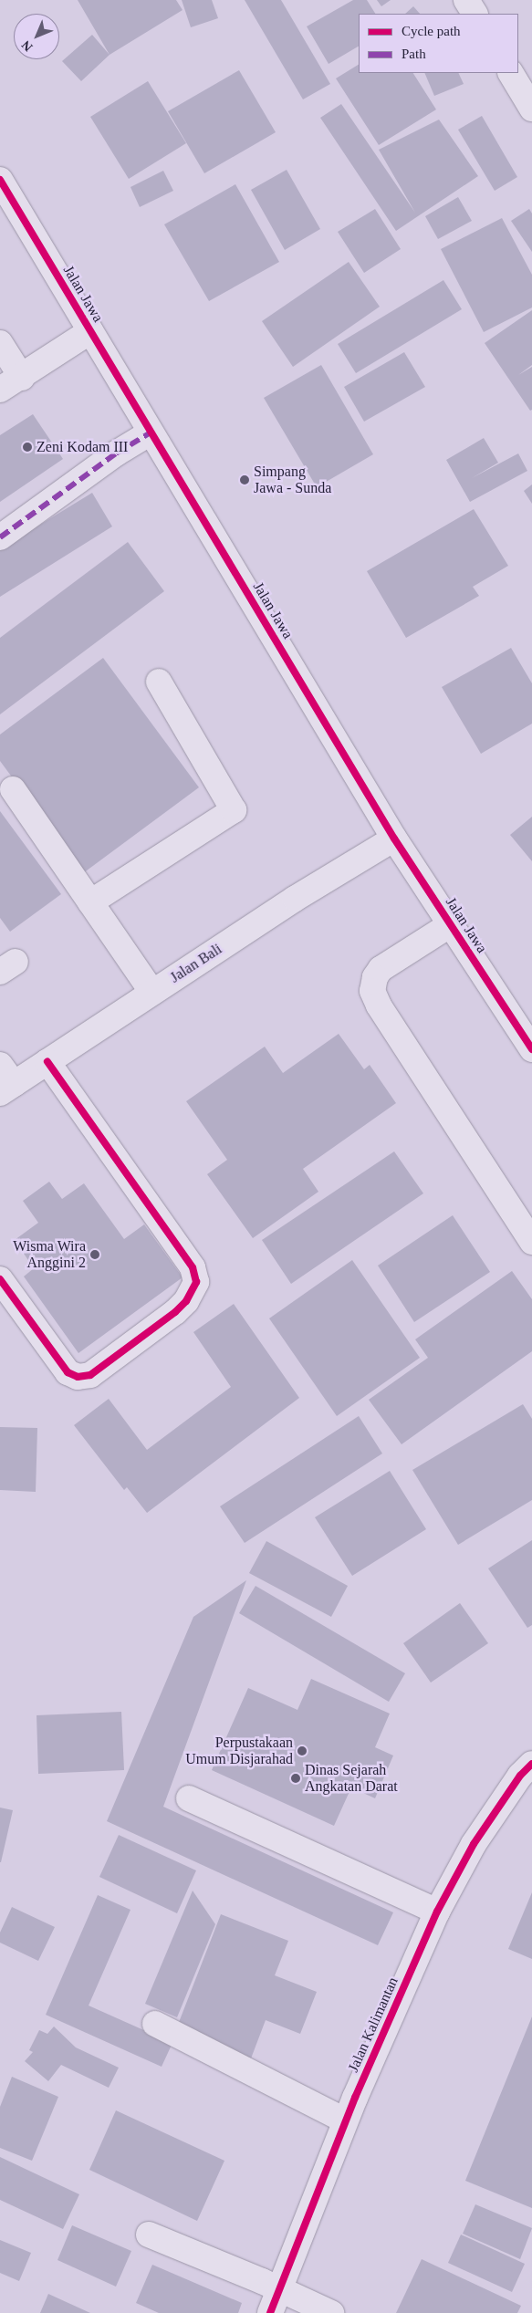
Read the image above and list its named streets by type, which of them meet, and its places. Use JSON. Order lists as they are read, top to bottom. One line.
{"streets":{"street":["Jalan Jawa","Jalan Bali","Jalan Kalimantan"]},"crossings":[["Jalan Jawa","Jalan Bali"]],"places":["Zeni Kodam III","Simpang Jawa - Sunda","Wisma Wira Anggini 2","Perpustakaan Umum Disjarahad","Dinas Sejarah Angkatan Darat"],"legend":["Cycle path","Path"],"north":"bottom left"}
